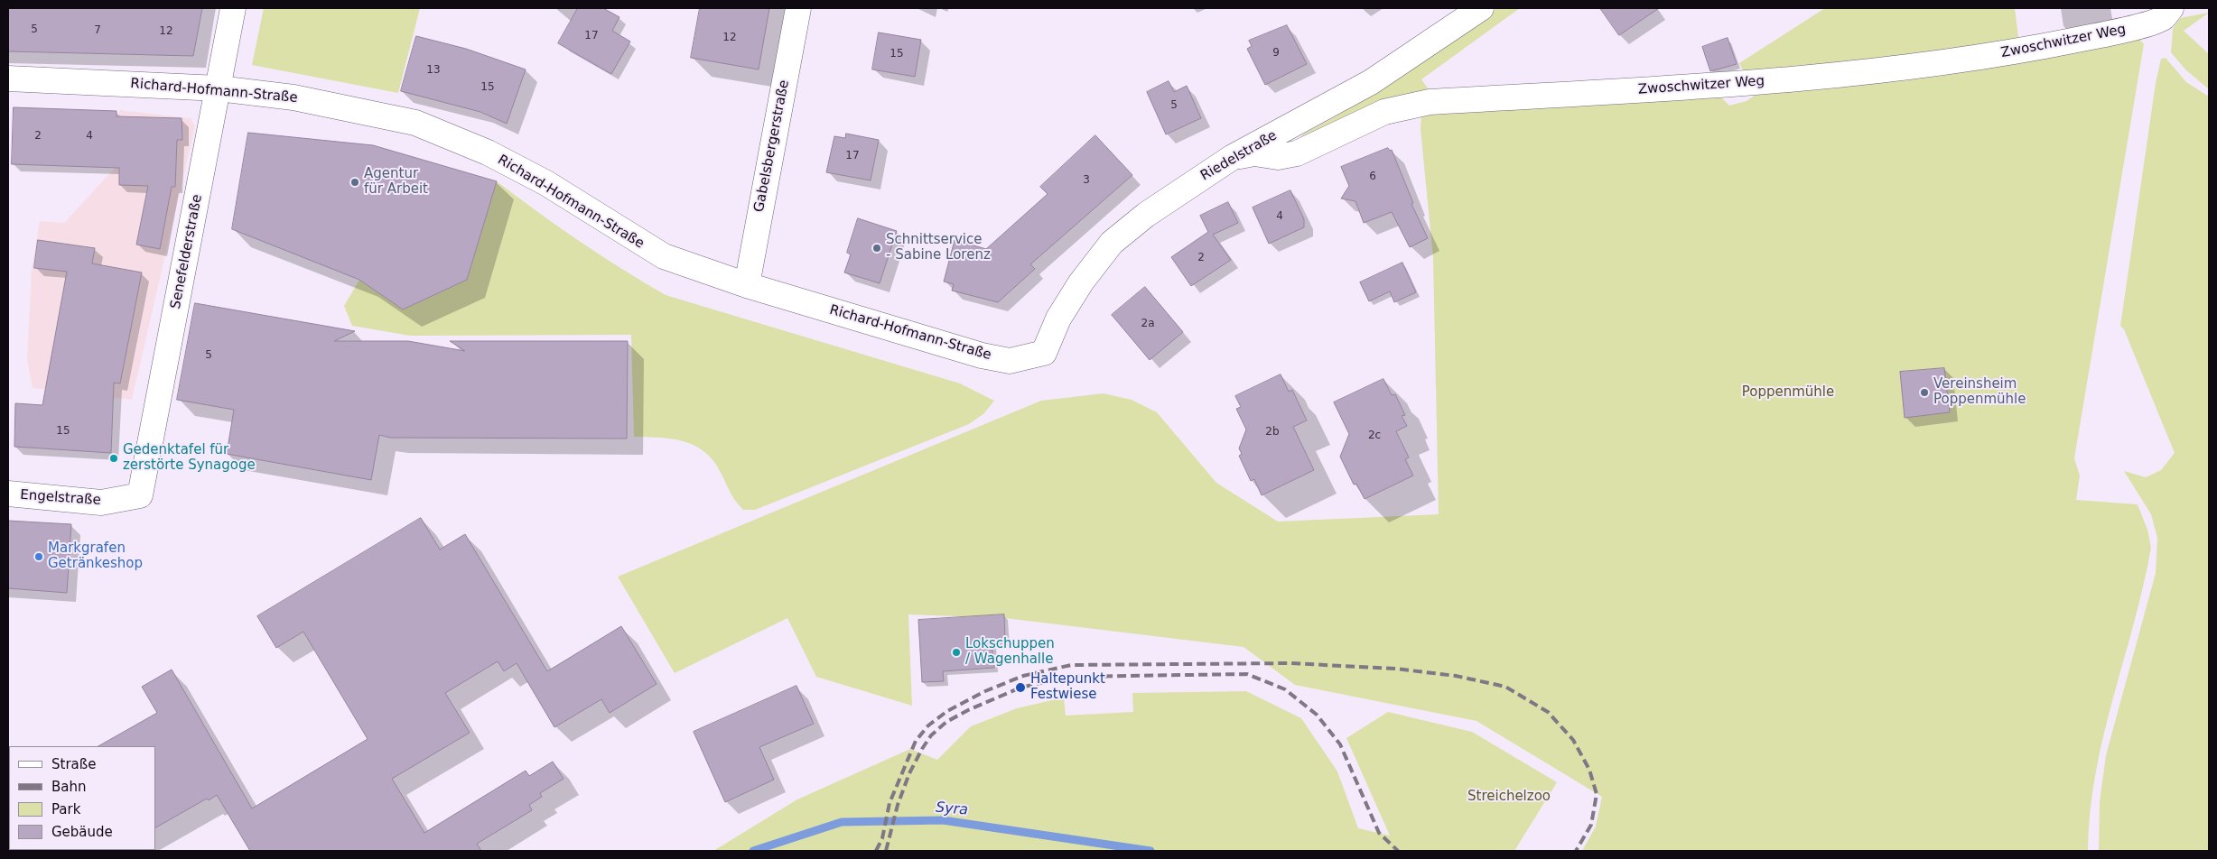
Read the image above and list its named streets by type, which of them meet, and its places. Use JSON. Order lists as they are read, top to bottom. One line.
{"streets":{"street":["Zwoschwitzer Weg","Richard-Hofmann-Straße","Gabelsbergerstraße","Riedelstraße","Senefelderstraße","Engelstraße"]},"crossings":[["Zwoschwitzer Weg","Riedelstraße"],["Richard-Hofmann-Straße","Gabelsbergerstraße"],["Richard-Hofmann-Straße","Riedelstraße"],["Richard-Hofmann-Straße","Senefelderstraße"],["Senefelderstraße","Engelstraße"]],"water":["Syra"],"parks":["Poppenmühle","Streichelzoo"],"places":["Agentur für Arbeit","Schnittservice - Sabine Lorenz","Vereinsheim Poppenmühle","Gedenktafel für zerstörte Synagoge","Markgrafen Getränkeshop","Lokschuppen / Wagenhalle","Haltepunkt Festwiese"],"house_numbers":["5","7","12","17","12","9","15","13","15","5","2","4","17","6","3","4","2","2a","5","15","2b","2c"],"legend":["Straße","Bahn","Park","Gebäude"]}
